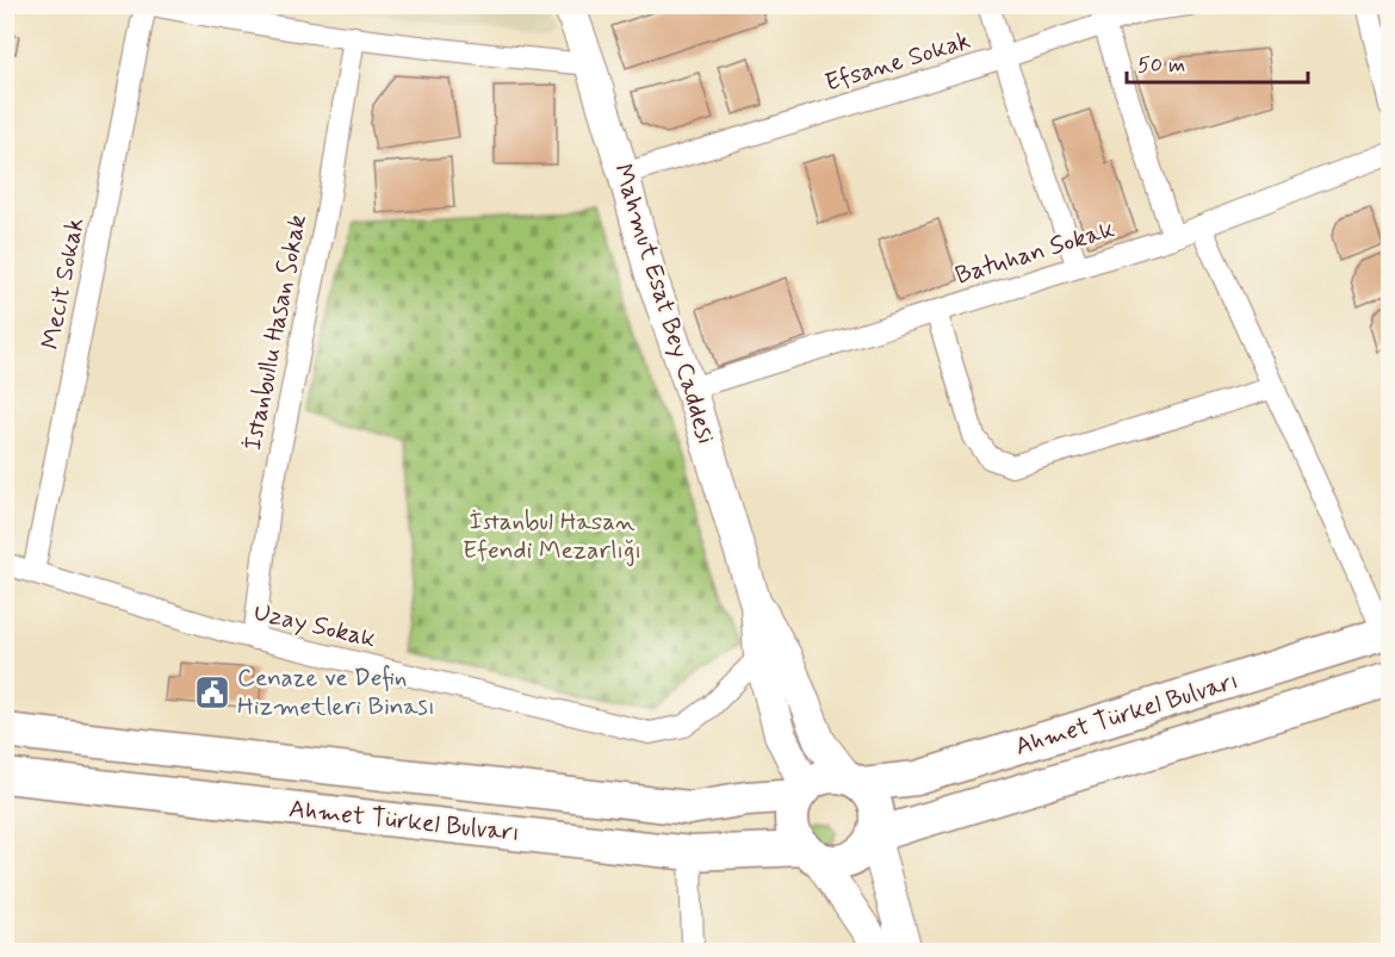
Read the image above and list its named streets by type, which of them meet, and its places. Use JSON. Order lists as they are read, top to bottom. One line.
{"streets":{"main road":["Mahmut Esat Bey Caddesi","Ahmet Türkel Bulvarı"],"street":["Efsane Sokak","Batuhan Sokak","Mecit Sokak","İstanbullu Hasan Sokak","Uzay Sokak"]},"crossings":[["Efsane Sokak","Mahmut Esat Bey Caddesi"],["Batuhan Sokak","Mahmut Esat Bey Caddesi"],["Mecit Sokak","Uzay Sokak"],["İstanbullu Hasan Sokak","Uzay Sokak"]],"parks":["İstanbul Hasan Efendi Mezarlığı"],"places":{"public building":["Cenaze ve Defin Hizmetleri Binası"]},"scale_bar":"50 m"}
